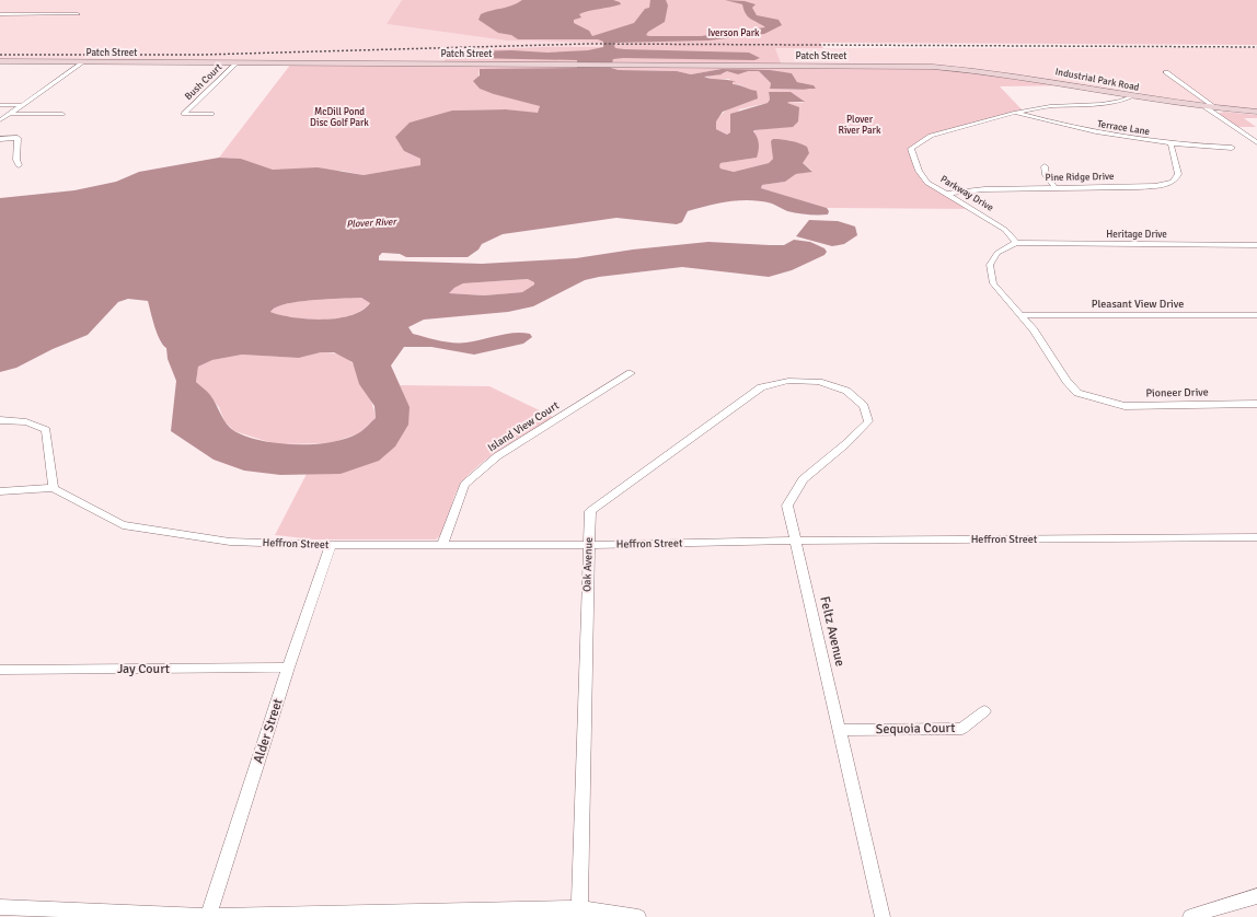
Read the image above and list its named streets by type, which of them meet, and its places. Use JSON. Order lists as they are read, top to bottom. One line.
{"streets":{"street":["Patch Street","Industrial Park Road","Bush Court","Terrace Lane","Pine Ridge Drive","Parkway Drive","Heritage Drive","Pleasant View Drive","Pioneer Drive","Island View Court","Heffron Street","Oak Avenue","Feltz Avenue","Jay Court","Sequoia Court","Alder Street"]},"crossings":[["Patch Street","Industrial Park Road"],["Patch Street","Bush Court"],["Industrial Park Road","Parkway Drive"],["Terrace Lane","Pine Ridge Drive"],["Terrace Lane","Parkway Drive"],["Pine Ridge Drive","Parkway Drive"],["Parkway Drive","Heritage Drive"],["Pleasant View Drive","Pioneer Drive"],["Island View Court","Heffron Street"],["Heffron Street","Oak Avenue"],["Heffron Street","Feltz Avenue"],["Heffron Street","Alder Street"],["Oak Avenue","Feltz Avenue"],["Feltz Avenue","Sequoia Court"],["Jay Court","Alder Street"]],"water":["Plover River"],"parks":["Iverson Park","McDill Pond Disc Golf Park","Plover River Park"]}
